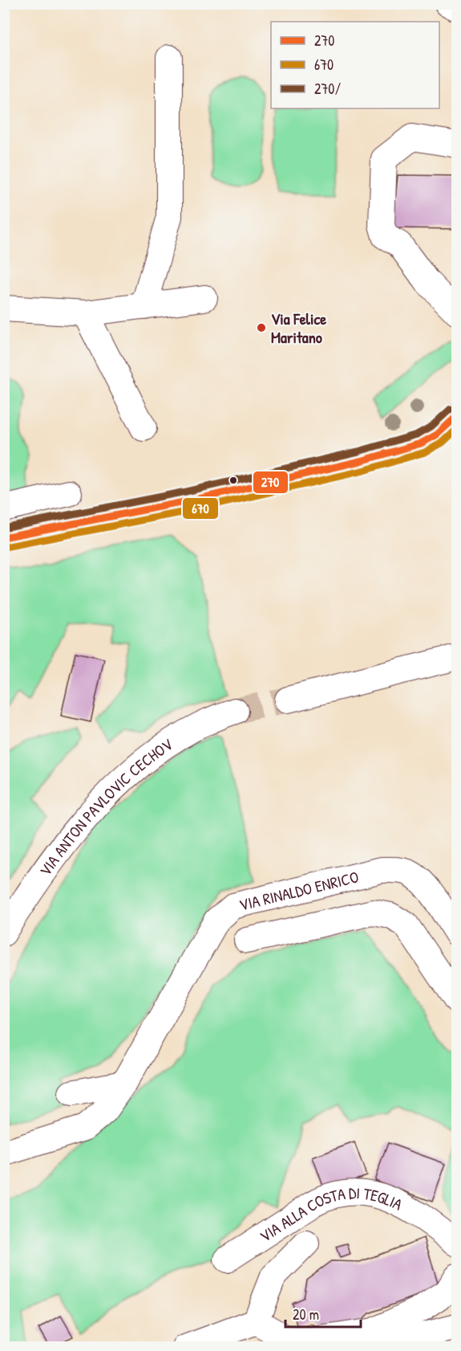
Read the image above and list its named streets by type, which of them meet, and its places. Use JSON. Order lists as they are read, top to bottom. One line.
{"streets":{"street":["VIA ANTON PAVLOVIC CECHOV","VIA RINALDO ENRICO","VIA ALLA COSTA DI TEGLIA"]},"places":["Via Felice Maritano"],"lines":["transit line 270/","transit line 270","transit line 670"],"legend":["270","670","270/"],"scale_bar":"20 m"}
